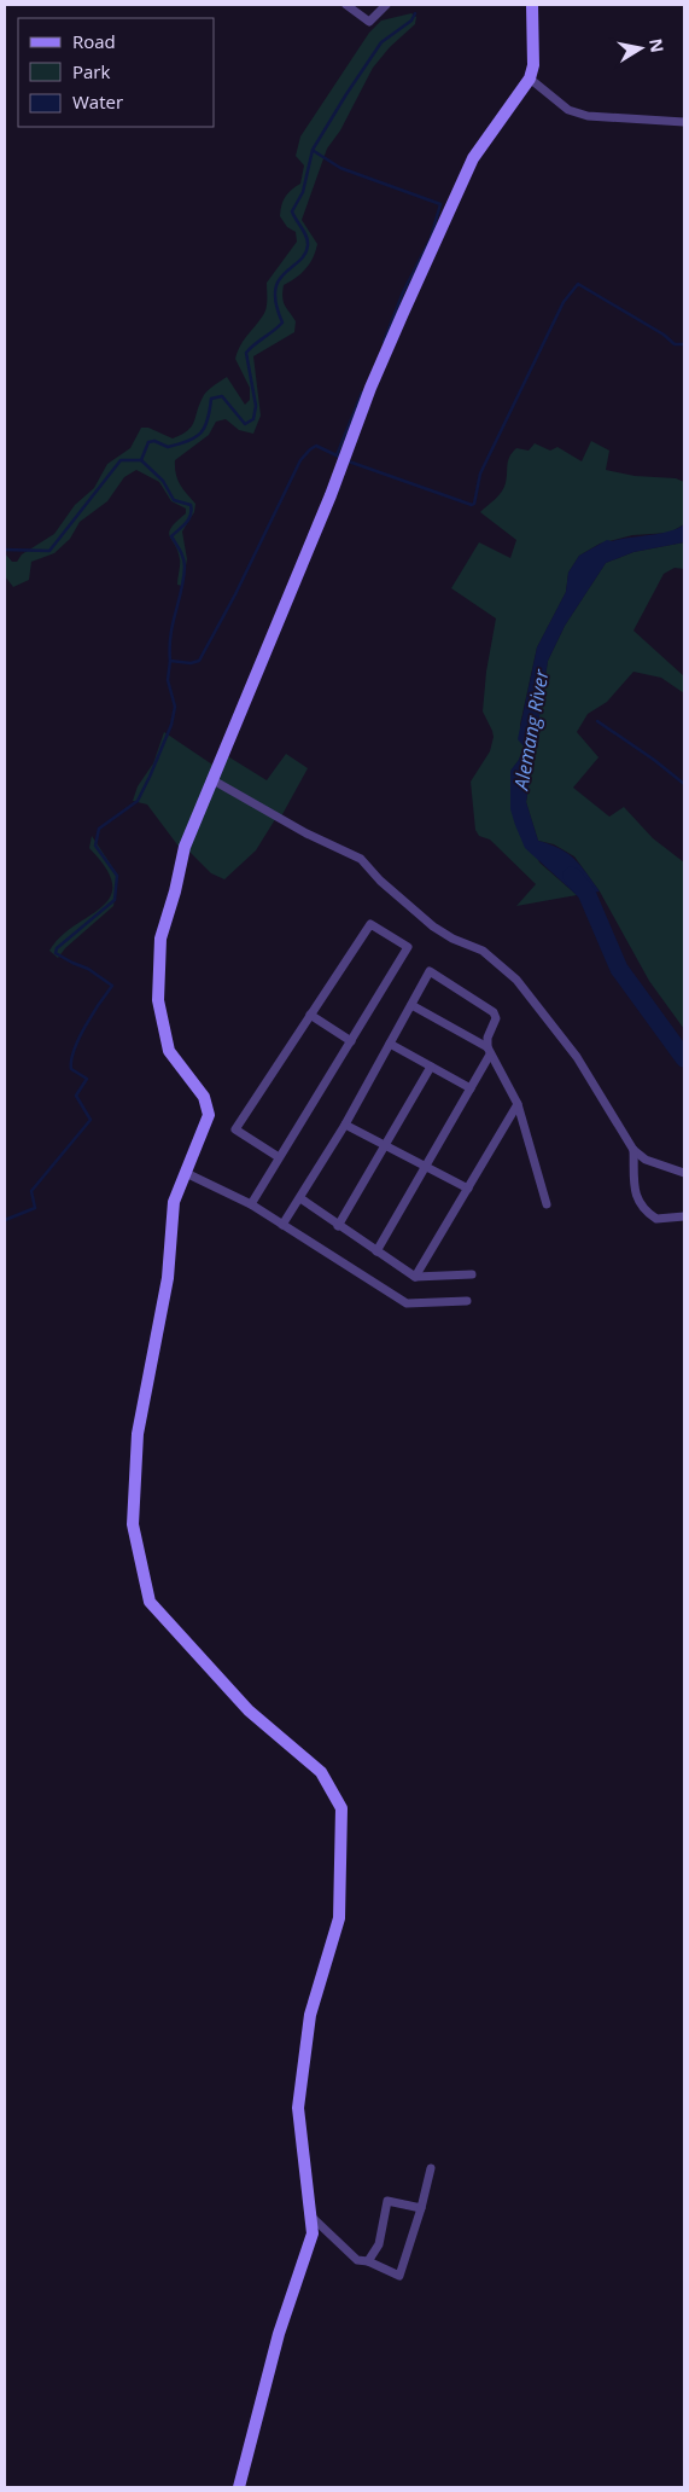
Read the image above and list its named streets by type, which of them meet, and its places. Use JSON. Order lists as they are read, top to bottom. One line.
{"water":["Alemang River"],"legend":["Road","Park","Water"],"north":"right"}
